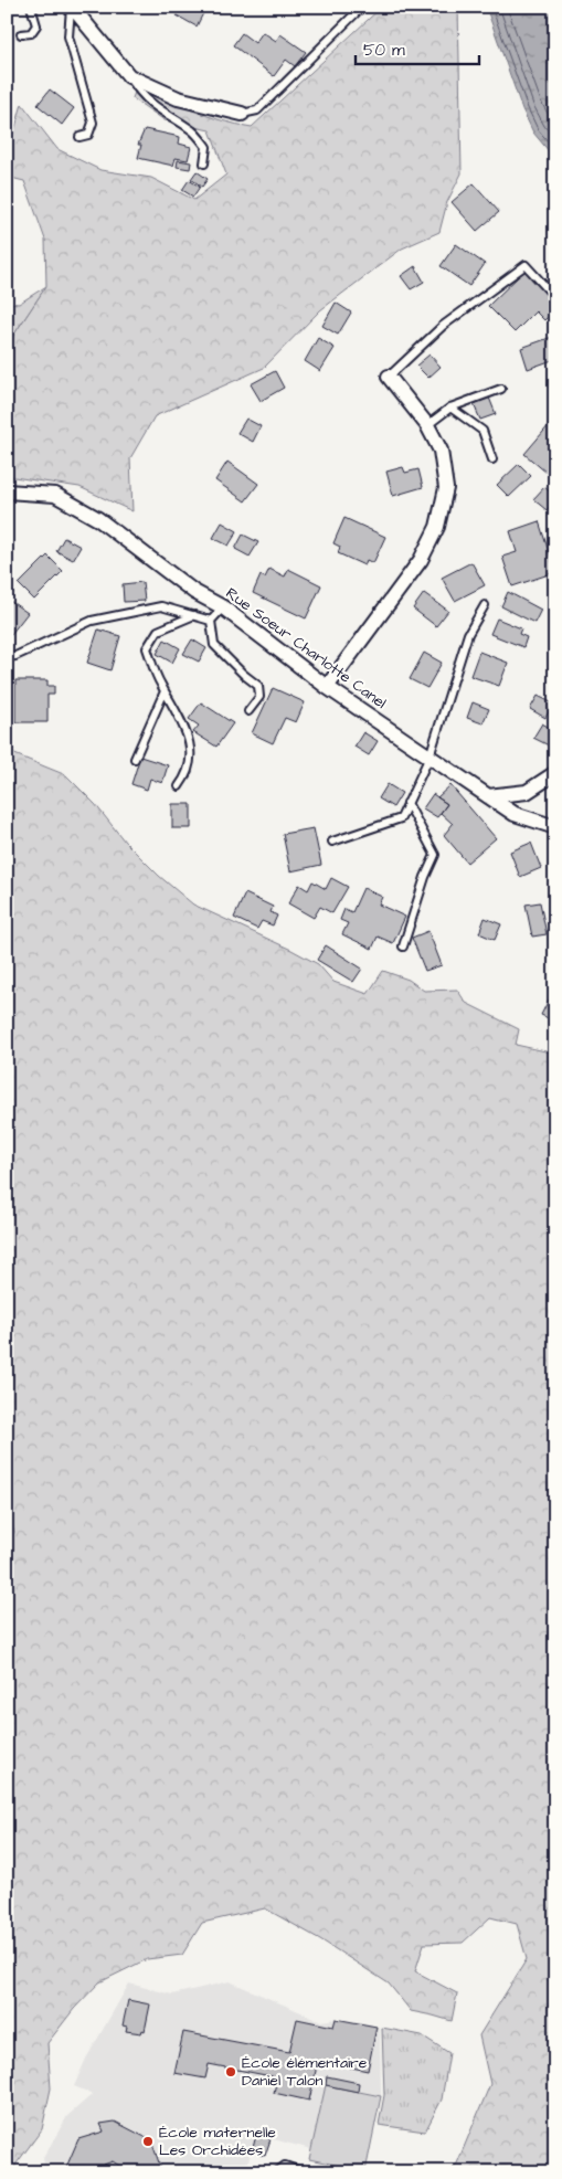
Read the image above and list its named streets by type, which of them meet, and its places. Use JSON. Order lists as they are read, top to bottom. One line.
{"streets":{"street":["Rue Soeur Charlotte Canel"]},"places":["École élémentaire Daniel Talon","École maternelle Les Orchidées"],"scale_bar":"50 m"}
